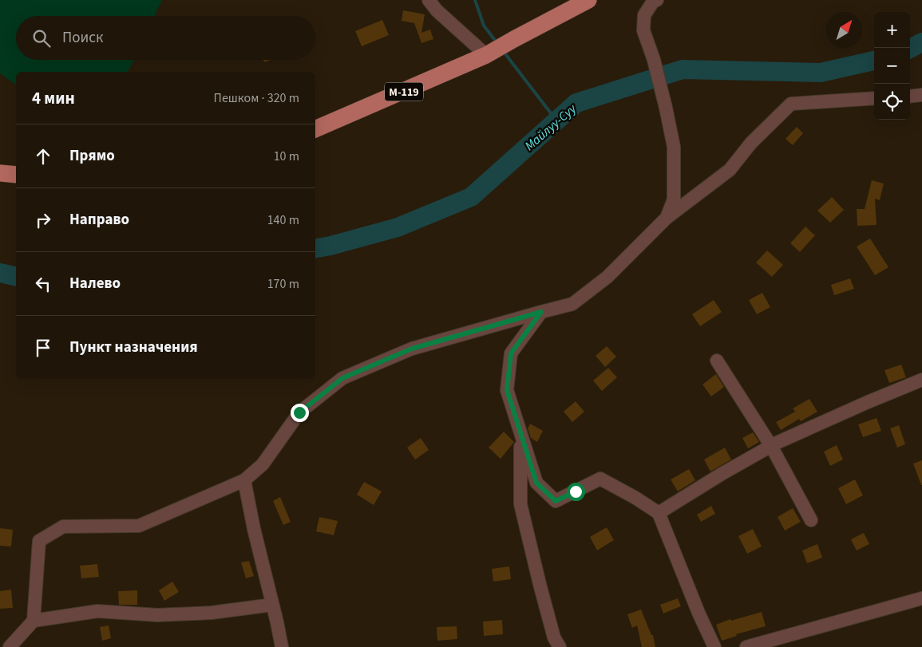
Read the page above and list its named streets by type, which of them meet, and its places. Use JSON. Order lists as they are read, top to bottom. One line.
{"streets":{"main road":["М-119"]},"water":["Майлуу-Суу"],"north":"top right","page":{"map_buttons":["+","−"],"search":"Поиск","heading":["4 мин","Пешком · 320 m"],"list":[["Прямо","10 m"],["Направо","140 m"],["Налево","170 m"],"Пункт назначения"]}}
